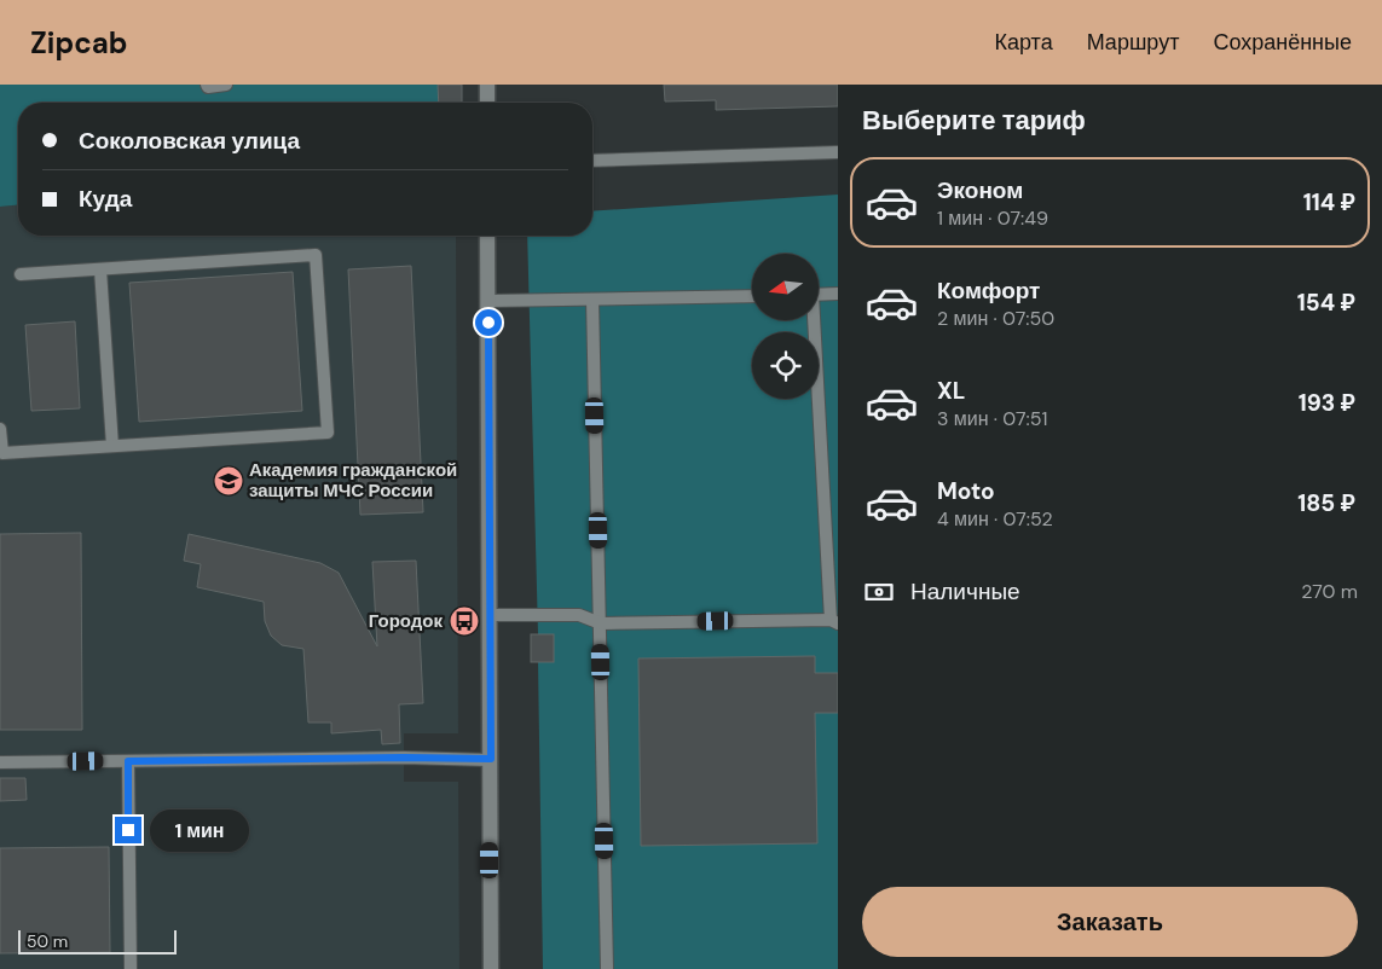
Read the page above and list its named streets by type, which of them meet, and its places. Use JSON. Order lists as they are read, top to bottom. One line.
{"places":{"school or university":["Академия гражданской защиты МЧС России"],"bus stop":["Городок"]},"scale_bar":"50 m","north":"left","page":{"header":"Zipcab","nav":["Карта","Маршрут","Сохранённые"],"heading":"Выберите тариф","banner":["Соколовская улица","Куда"],"list":[{"name":"Эконом","note":"1 мин · 07:49","value":"114 ₽"},{"name":"Комфорт","note":"2 мин · 07:50","value":"154 ₽"},{"name":"XL","note":"3 мин · 07:51","value":"193 ₽"},{"name":"Moto","note":"4 мин · 07:52","value":"185 ₽"}],"pay":["Наличные","270 m"],"bubble":"1 мин","buttons":"Заказать","scale":"50 m"}}
